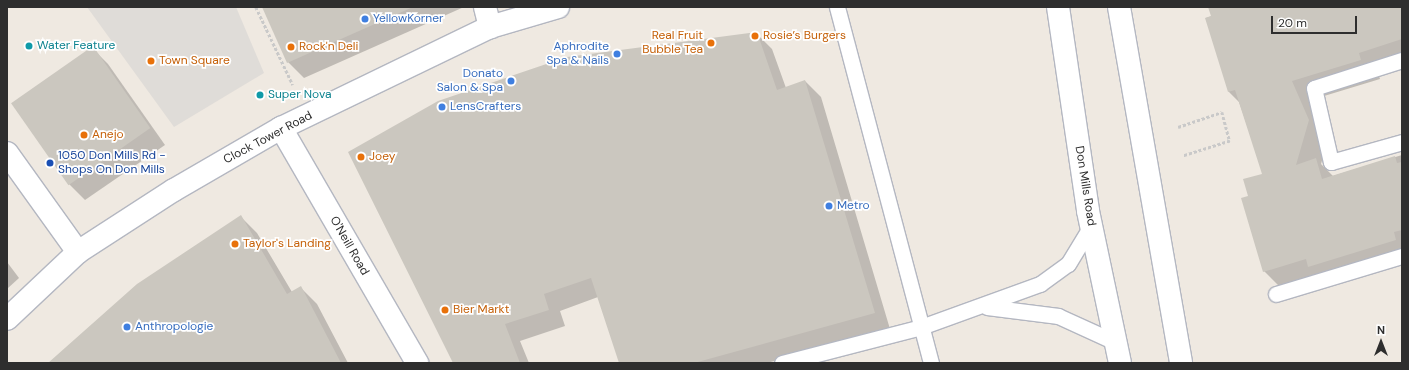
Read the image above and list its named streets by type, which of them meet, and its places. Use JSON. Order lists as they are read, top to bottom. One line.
{"streets":{"street":["Clock Tower Road","Don Mills Road","O'Neill Road"]},"crossings":[["Clock Tower Road","O'Neill Road"]],"places":["YellowKorner","Rosie’s Burgers","Real Fruit Bubble Tea","Water Feature","Rock'n Deli","Aphrodite Spa & Nails","Town Square","Donato Salon & Spa","Super Nova","LensCrafters","Anejo","Joey","1050 Don Mills Rd - Shops On Don Mills","Metro","Taylor's Landing","Bier Markt","Anthropologie"],"scale_bar":"20 m","north":"top"}
